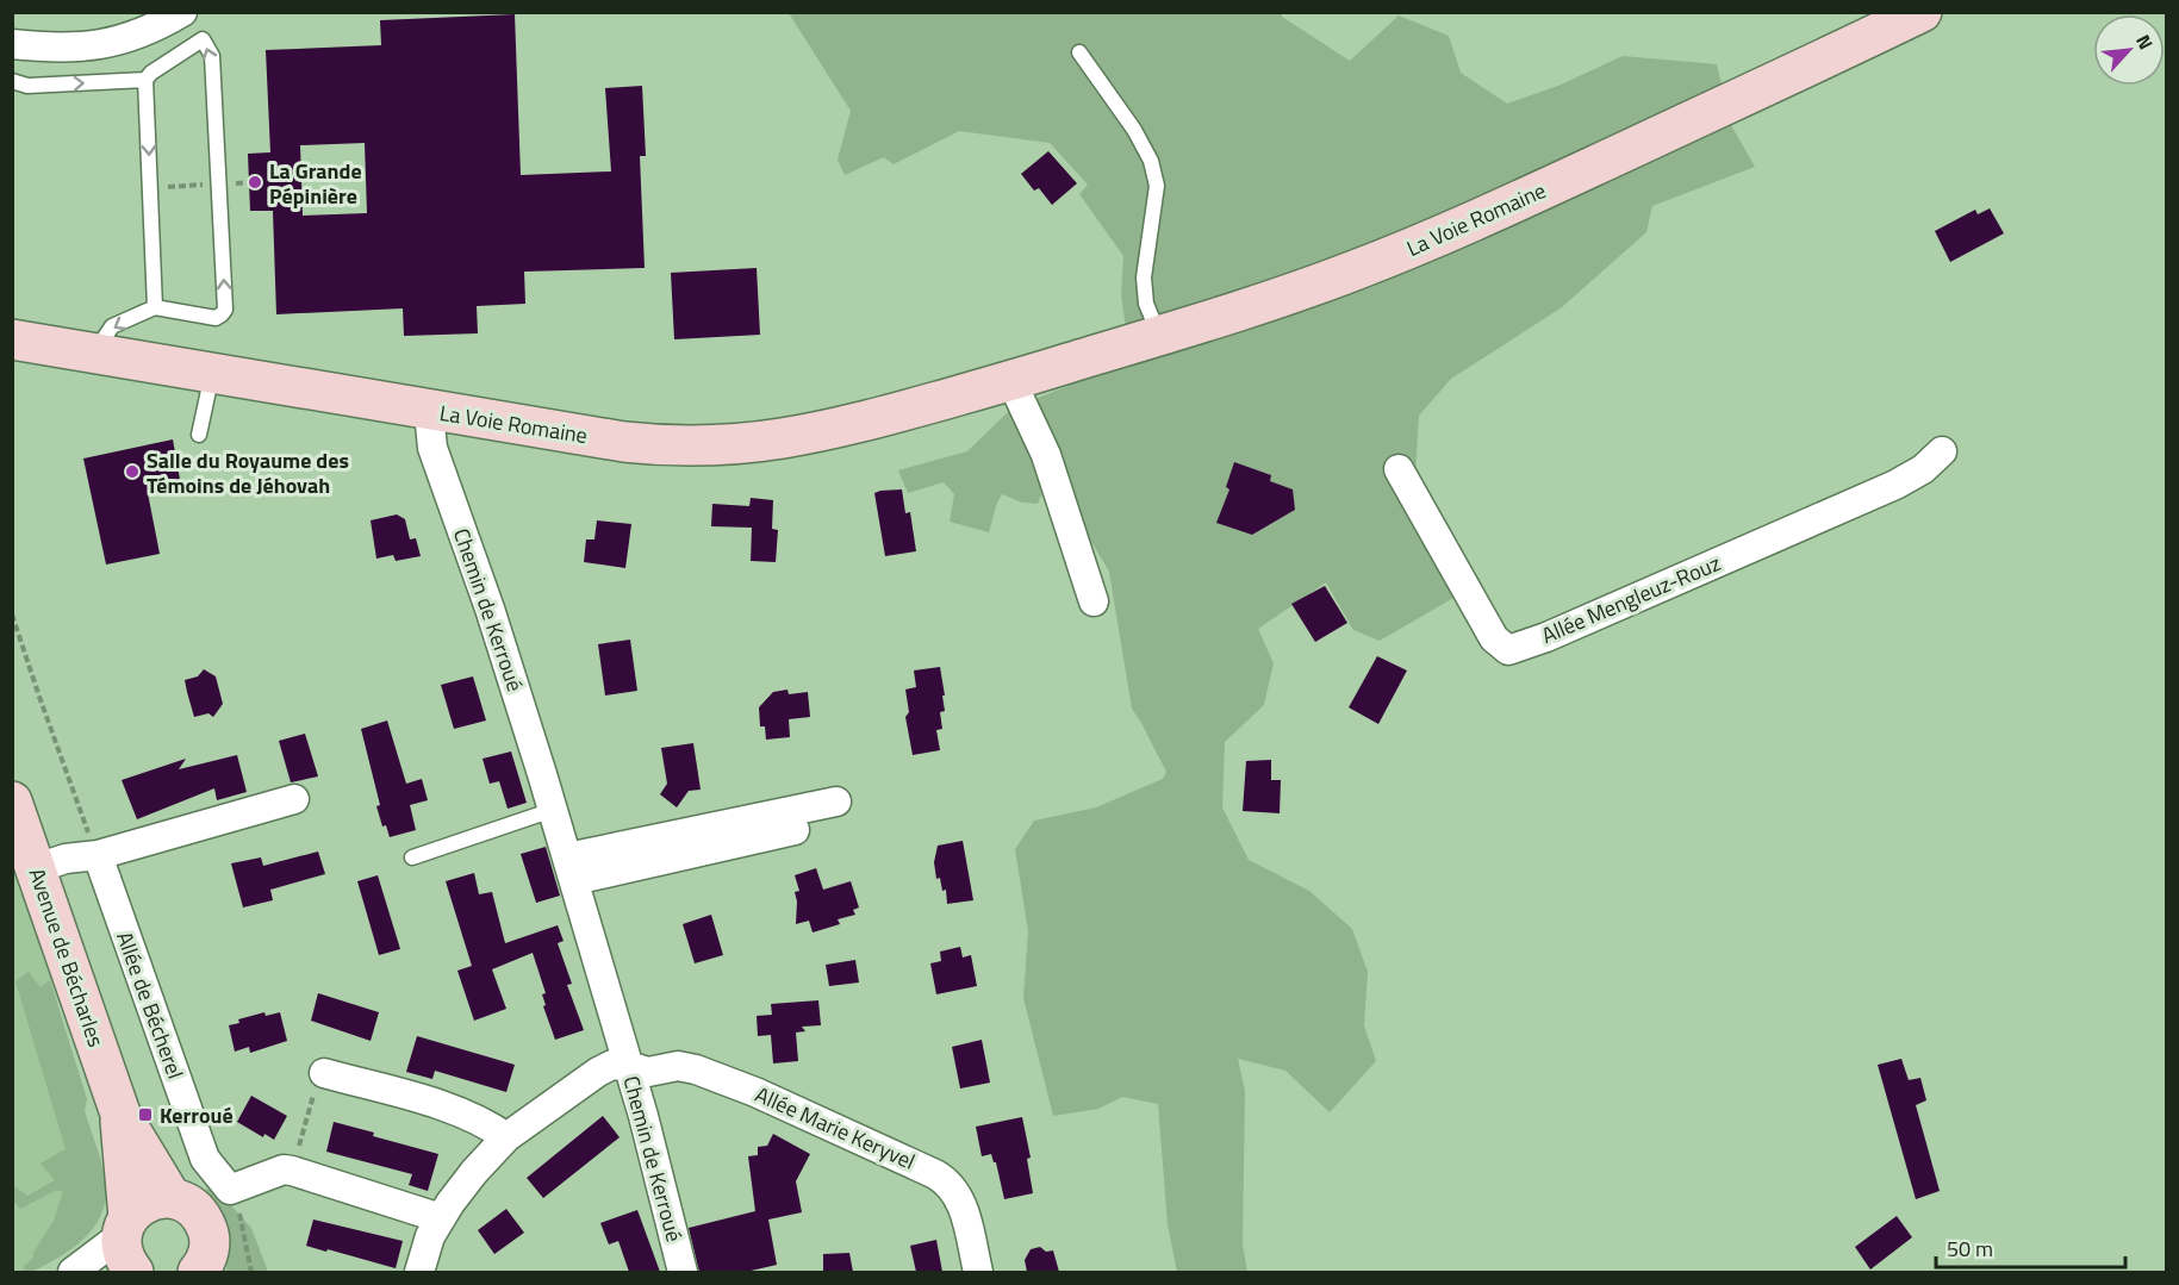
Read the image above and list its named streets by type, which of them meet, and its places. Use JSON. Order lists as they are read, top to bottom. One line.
{"streets":{"street":["La Voie Romaine","Allée Mengleuz-Rouz","Chemin de Kerroué","Avenue de Bécharles","Allée de Bécherel","Allée Marie Keryvel"]},"crossings":[["La Voie Romaine","Chemin de Kerroué"],["Chemin de Kerroué","Allée Marie Keryvel"]],"places":{"other":["La Grande Pépinière","Salle du Royaume des Témoins de Jéhovah"],"transit":["Kerroué"]},"scale_bar":"50 m","north":"top right"}
